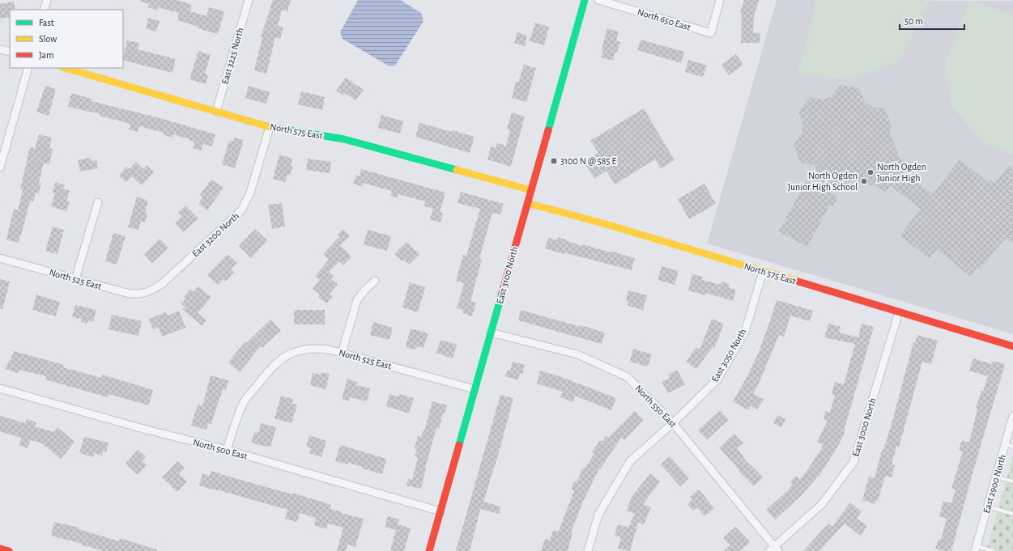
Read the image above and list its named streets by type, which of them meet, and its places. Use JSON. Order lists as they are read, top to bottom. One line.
{"streets":{"street":["North 650 East","East 3225 North","North 575 East","East 3200 North","East 3100 North","North 525 East","East 3050 North","North 550 East","East 3000 North","North 500 East","East 2900 North"]},"crossings":[["East 3225 North","North 575 East"],["North 575 East","East 3200 North"],["North 575 East","East 3100 North"],["North 575 East","East 3050 North"],["North 575 East","East 3000 North"],["East 3200 North","North 525 East"],["East 3100 North","North 525 East"],["East 3100 North","North 550 East"],["East 3100 North","North 500 East"],["North 525 East","North 500 East"],["East 3050 North","North 550 East"],["North 550 East","East 3000 North"]],"places":{"transit":["3100 N @ 585 E"],"other":["North Ogden Junior High","North Ogden Junior High School"]},"legend":["Fast","Slow","Jam"],"scale_bar":"50 m"}
